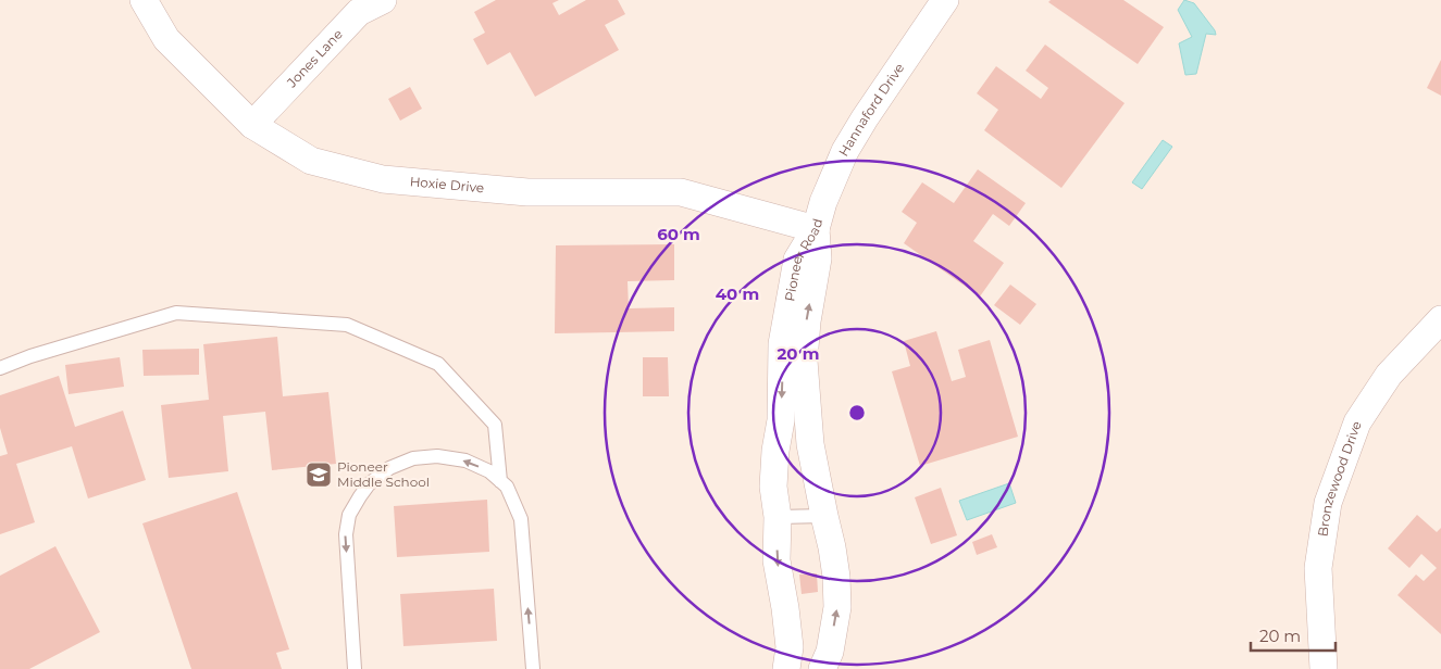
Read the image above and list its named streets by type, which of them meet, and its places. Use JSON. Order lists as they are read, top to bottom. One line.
{"streets":{"street":["Jones Lane","Hannaford Drive","Hoxie Drive","Pioneer Road","Bronzewood Drive"]},"crossings":[["Jones Lane","Hoxie Drive"],["Hannaford Drive","Hoxie Drive"],["Hannaford Drive","Pioneer Road"],["Hoxie Drive","Pioneer Road"]],"places":{"school or university":["Pioneer Middle School"]},"scale_bar":"20 m","rings":["60 m","40 m","20 m"]}
